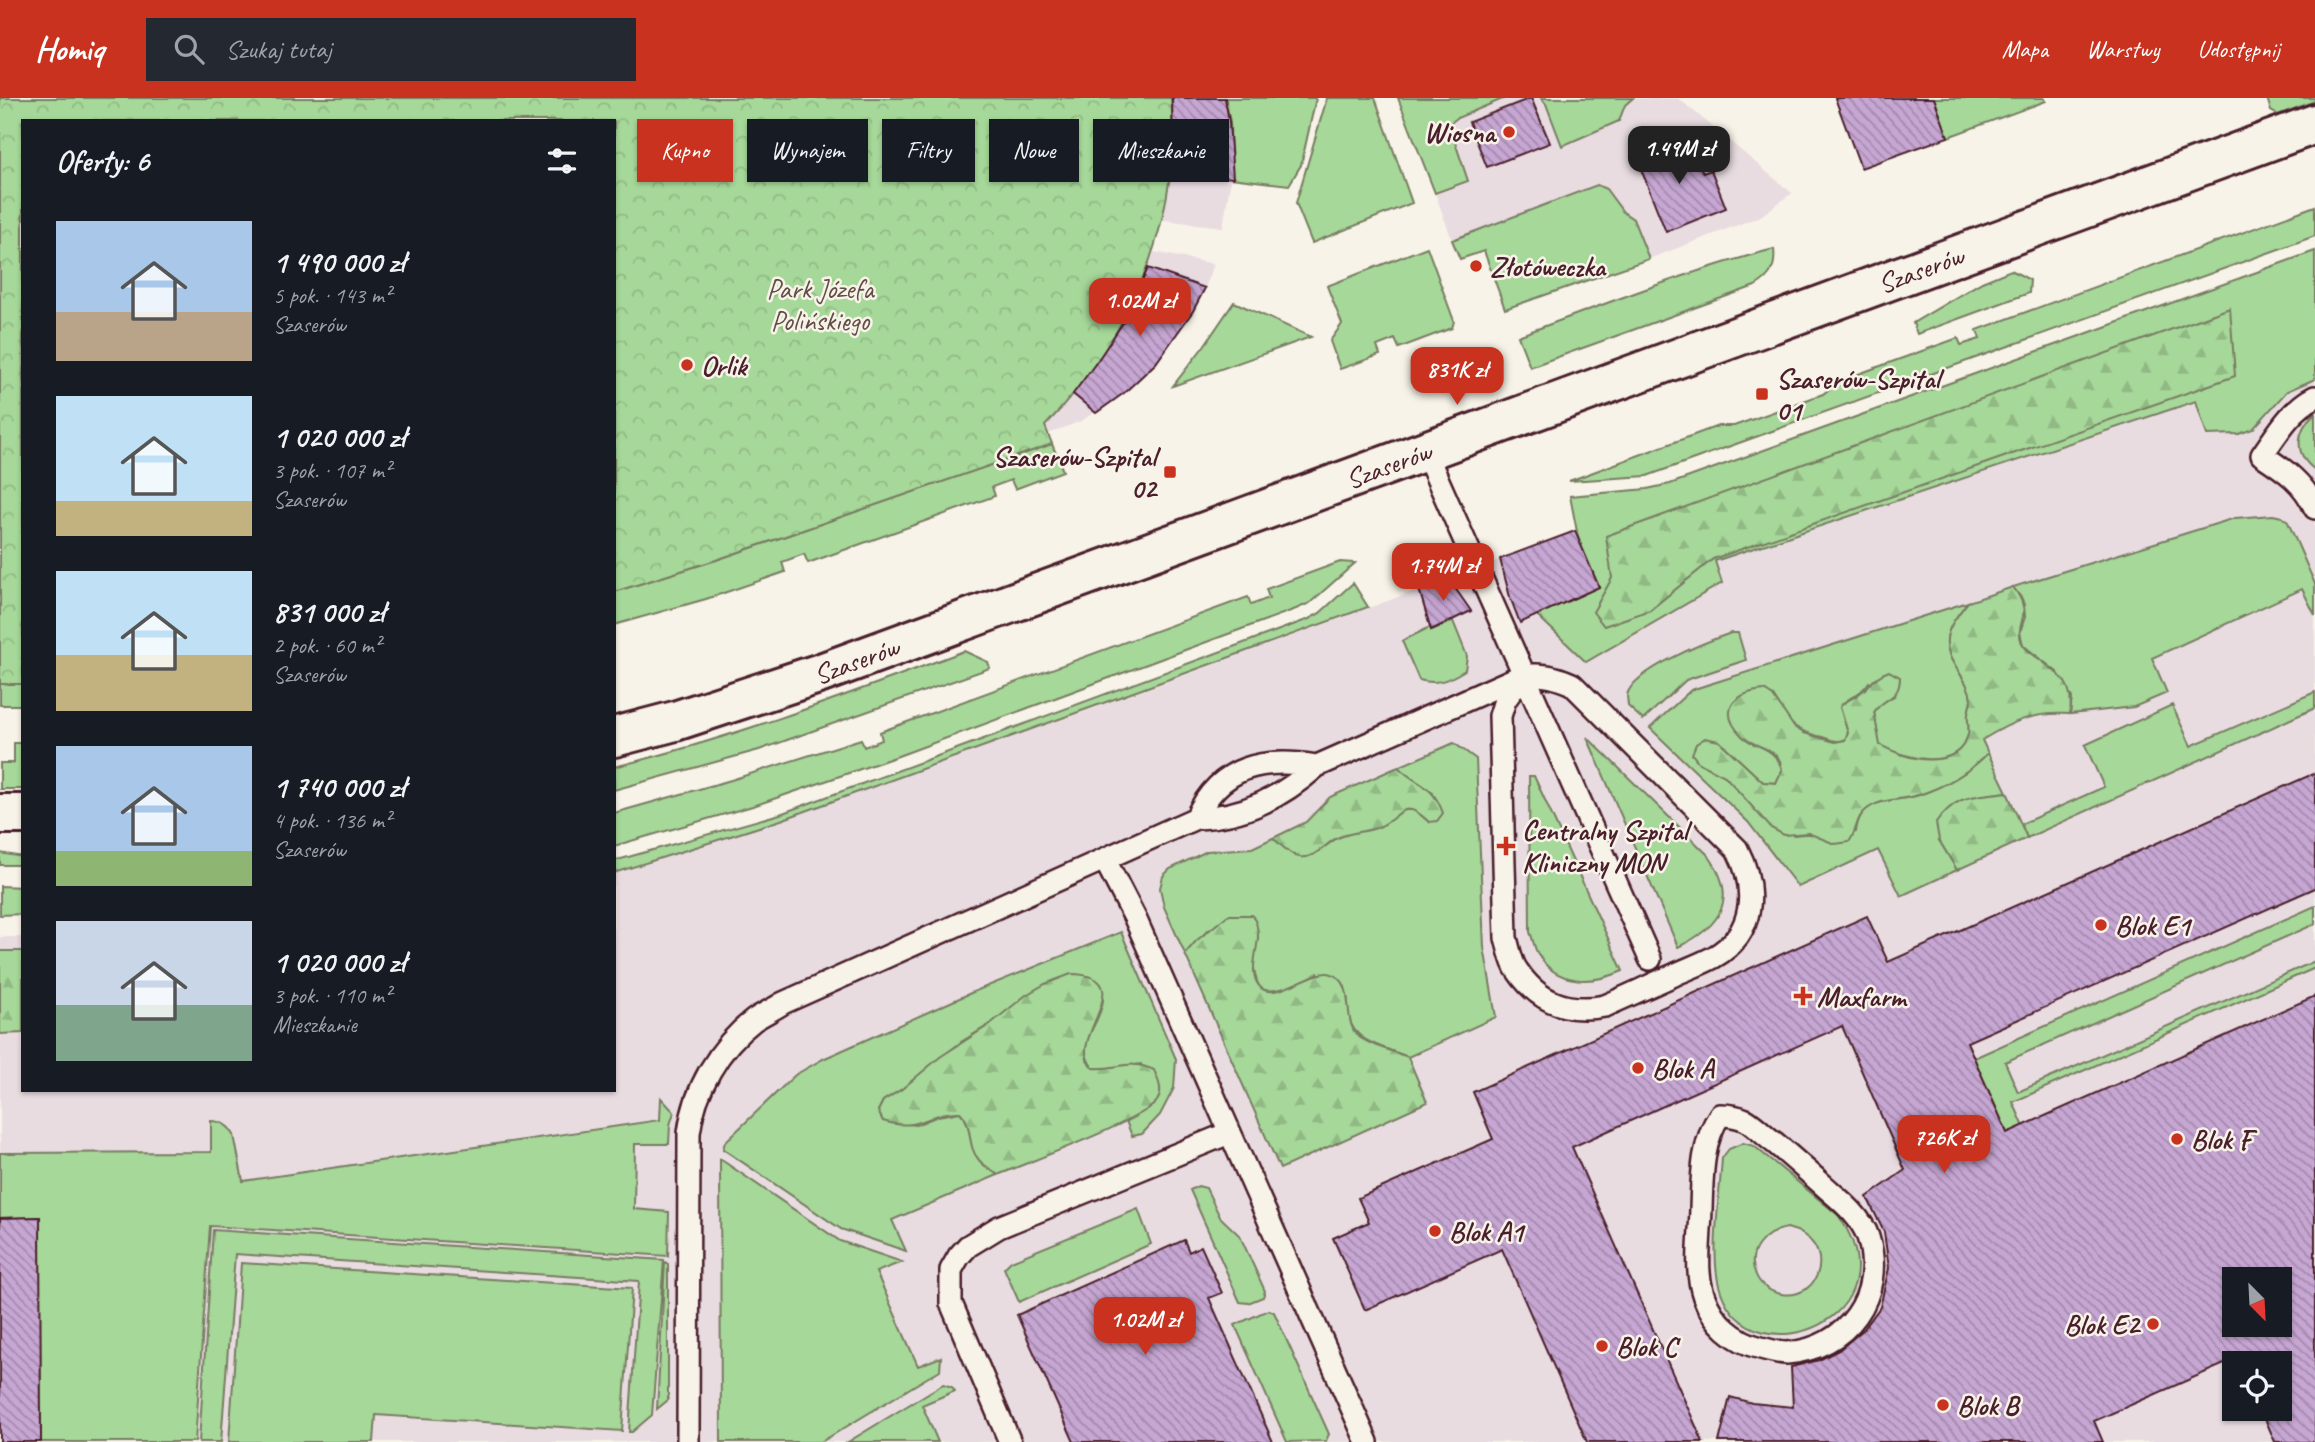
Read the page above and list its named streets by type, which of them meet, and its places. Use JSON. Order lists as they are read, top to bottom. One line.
{"streets":{"street":["Szaserów"]},"parks":["Park Józefa Polińskiego"],"places":{"other":["Wiosna","Złotóweczka","Orlik","Blok E1","Blok A","Blok F","Blok A1","Blok E2","Blok C","Blok B"],"transit":["Szaserów-Szpital 01","Szaserów-Szpital 02"],"health":["Centralny Szpital Kliniczny MON","Maxfarm"]},"north":"bottom right","page":{"header":"Homiq","search":"Szukaj tutaj","nav":["Mapa","Warstwy","Udostępnij"],"chip":["Kupno","Wynajem","Filtry","Nowe","Mieszkanie"],"heading":"Oferty: 6","price":["1.49M zł","1.02M zł","831K zł","1.74M zł","726K zł","1.02M zł"],"list":[{"name":"1 490 000 zł","note":"5 pok. · 143 m² · Szaserów"},{"name":"1 020 000 zł","note":"3 pok. · 107 m² · Szaserów"},{"name":"831 000 zł","note":"2 pok. · 60 m² · Szaserów"},{"name":"1 740 000 zł","note":"4 pok. · 136 m² · Szaserów"},{"name":"1 020 000 zł","note":"3 pok. · 110 m² · Mieszkanie"}]}}
